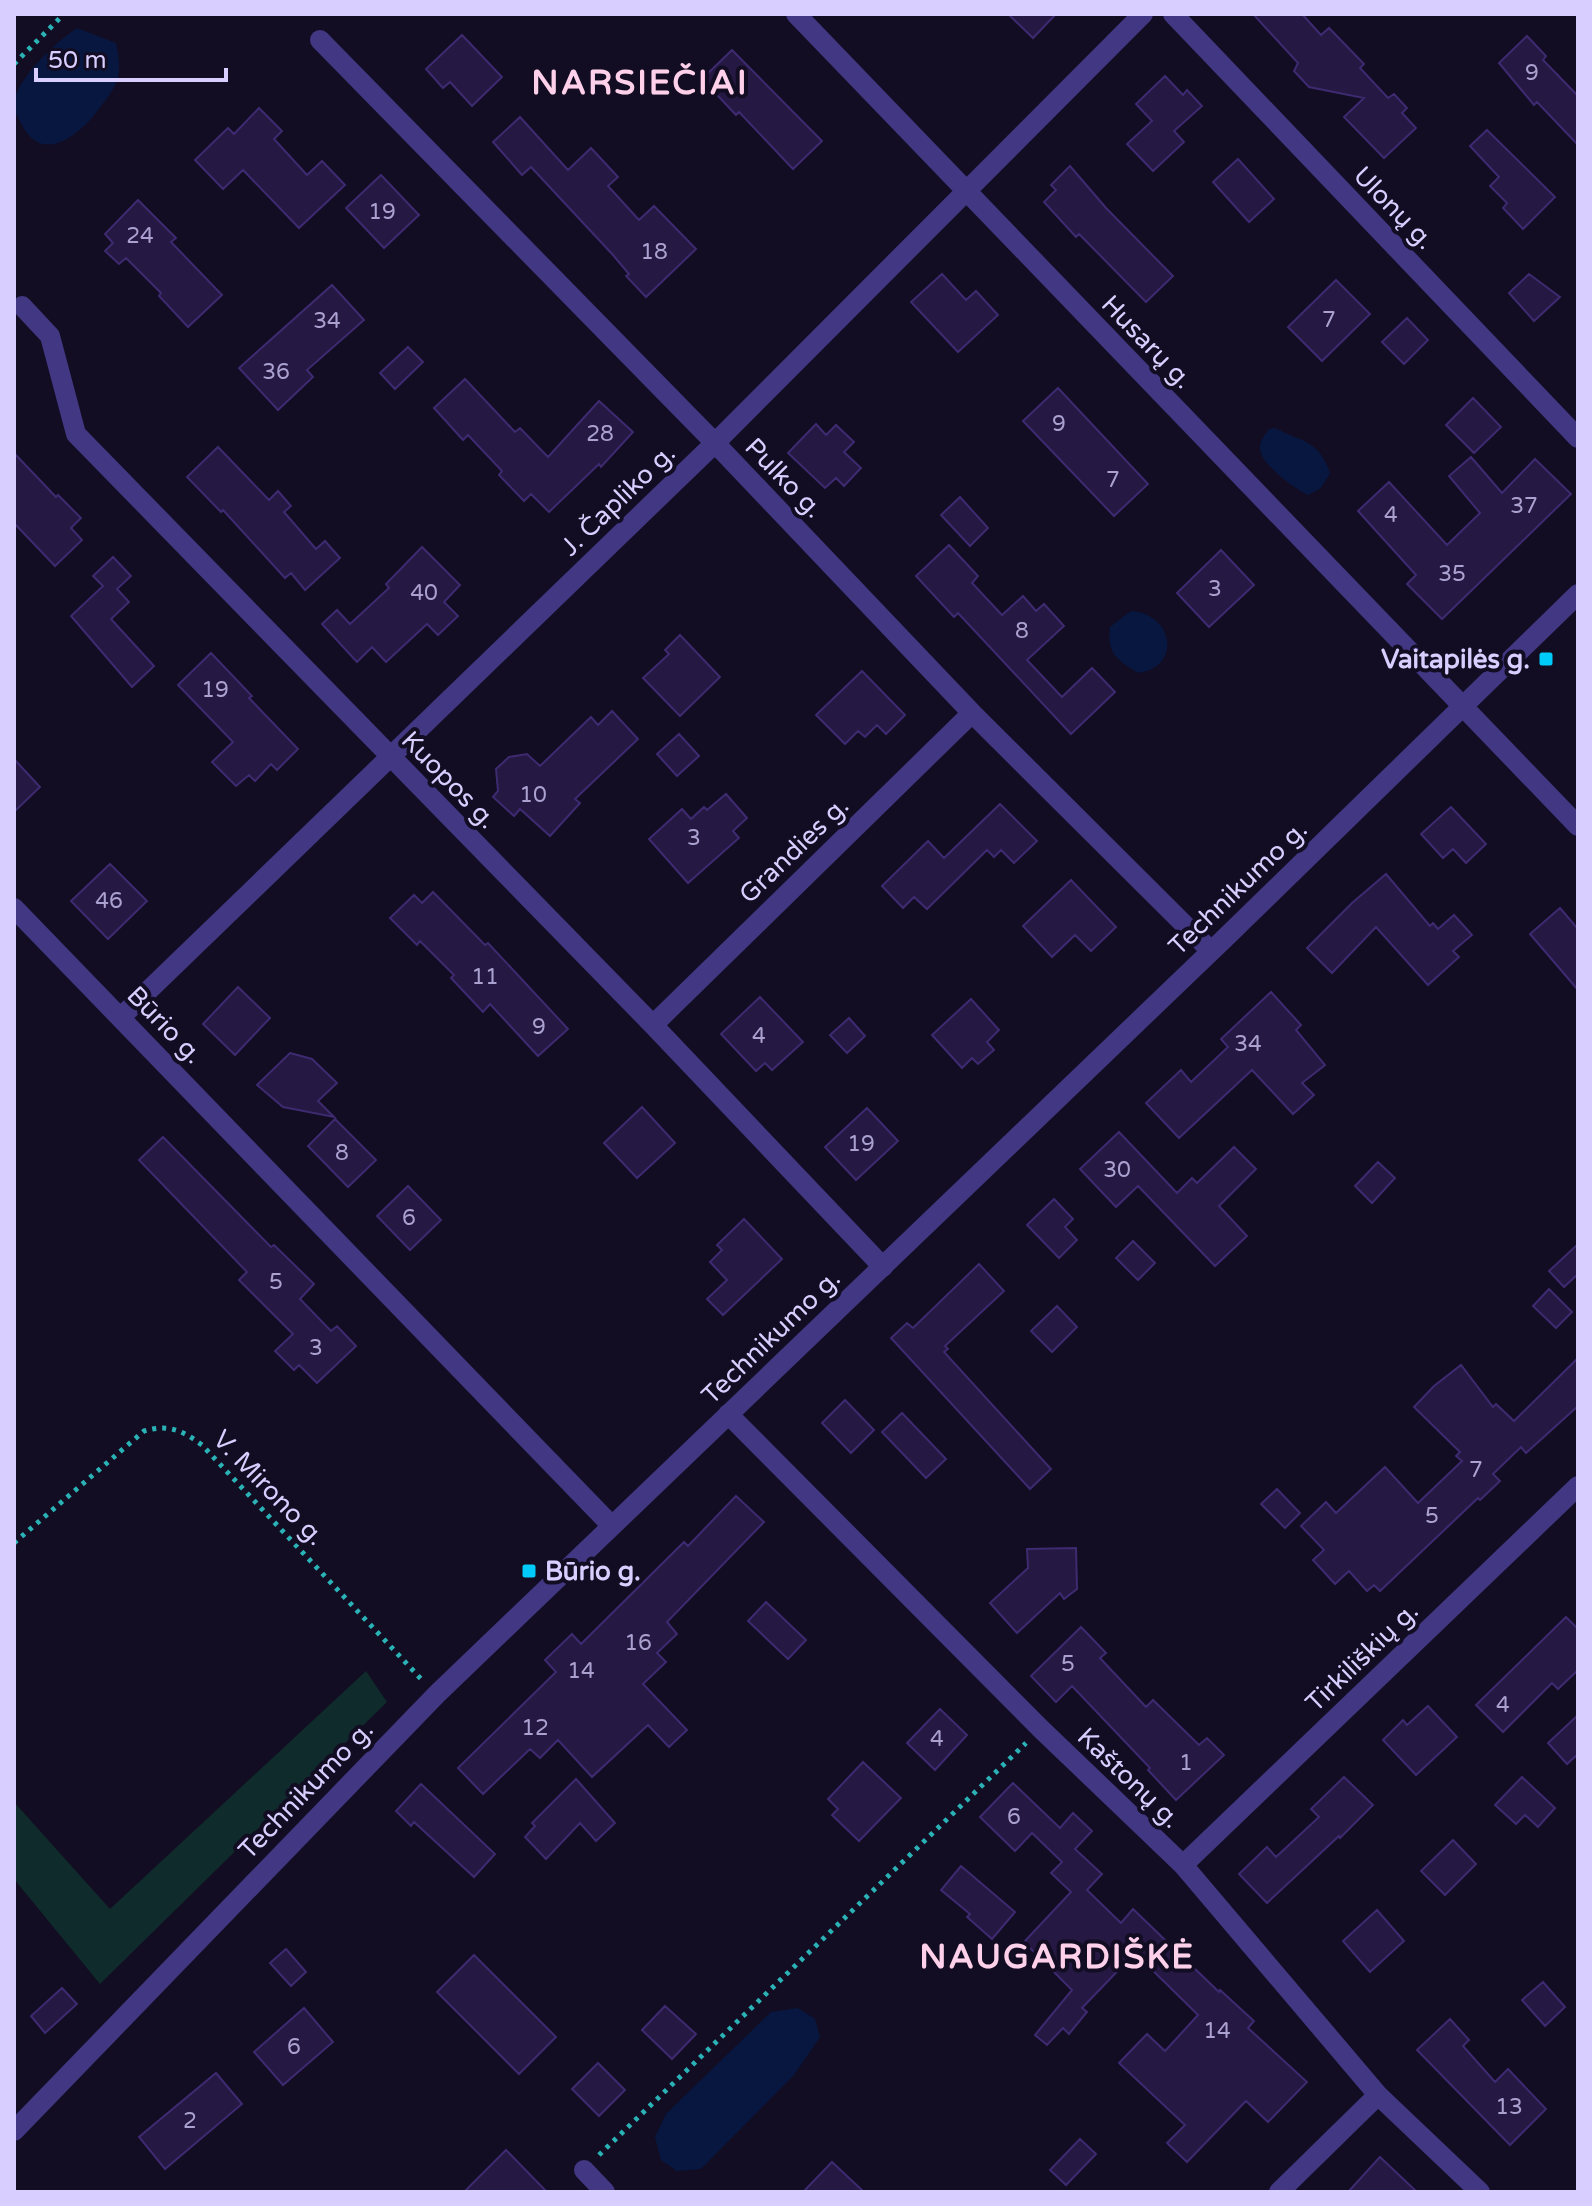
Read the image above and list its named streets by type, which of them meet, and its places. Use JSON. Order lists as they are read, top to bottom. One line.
{"streets":{"street":["Ulonų g.","Husarų g.","Pulko g.","J. Čapliko g.","Kuopos g.","Grandies g.","Technikumo g.","Būrio g.","Tirkiliškių g.","Kaštonų g."],"path":["V. Mirono g."]},"crossings":[["Husarų g.","J. Čapliko g."],["Husarų g.","Technikumo g."],["Pulko g.","J. Čapliko g."],["Pulko g.","Grandies g."],["Pulko g.","Technikumo g."],["J. Čapliko g.","Kuopos g."],["J. Čapliko g.","Būrio g."],["Kuopos g.","Grandies g."],["Kuopos g.","Technikumo g."],["Technikumo g.","Būrio g."],["Technikumo g.","V. Mirono g."],["Technikumo g.","Kaštonų g."],["Tirkiliškių g.","Kaštonų g."]],"districts":["NARSIEČIAI","NAUGARDIŠKĖ"],"places":{"transit":["Vaitapilės g.","Būrio g."]},"house_numbers":["9","19","24","18","7","34","36","9","28","7","37","4","35","3","40","8","19","10","3","46","11","9","4","34","19","8","30","6","5","3","7","5","16","5","14","4","12","4","1","6","14","6","13","2"],"scale_bar":"50 m"}
